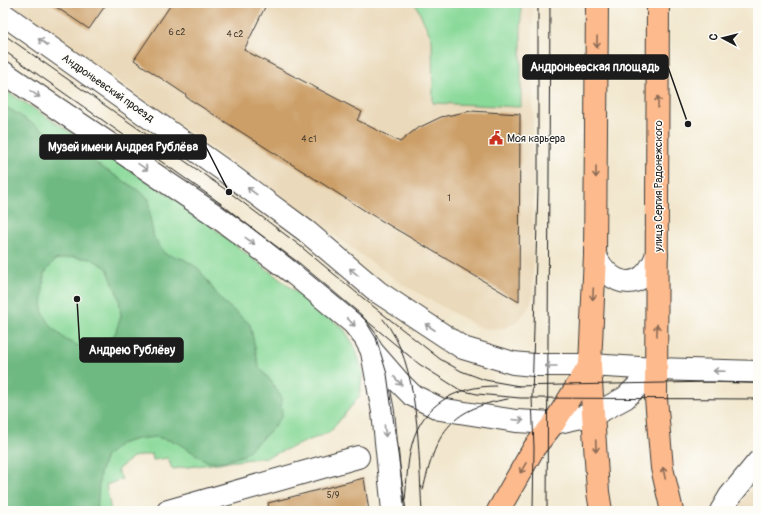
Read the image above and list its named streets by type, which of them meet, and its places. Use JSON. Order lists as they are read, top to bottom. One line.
{"streets":{"main road":["улица Сергия Радонежского"],"street":["Андроньевский проезд"]},"crossings":[["Андроньевский проезд","улица Сергия Радонежского"]],"places":{"other":["Андроньевская площадь","Музей имени Андрея Рублёва","Андрею Рублёву"],"public building":["Моя карьера"]},"house_numbers":["6 с2","4 с2","4 с1","1","5/9"],"north":"left"}
